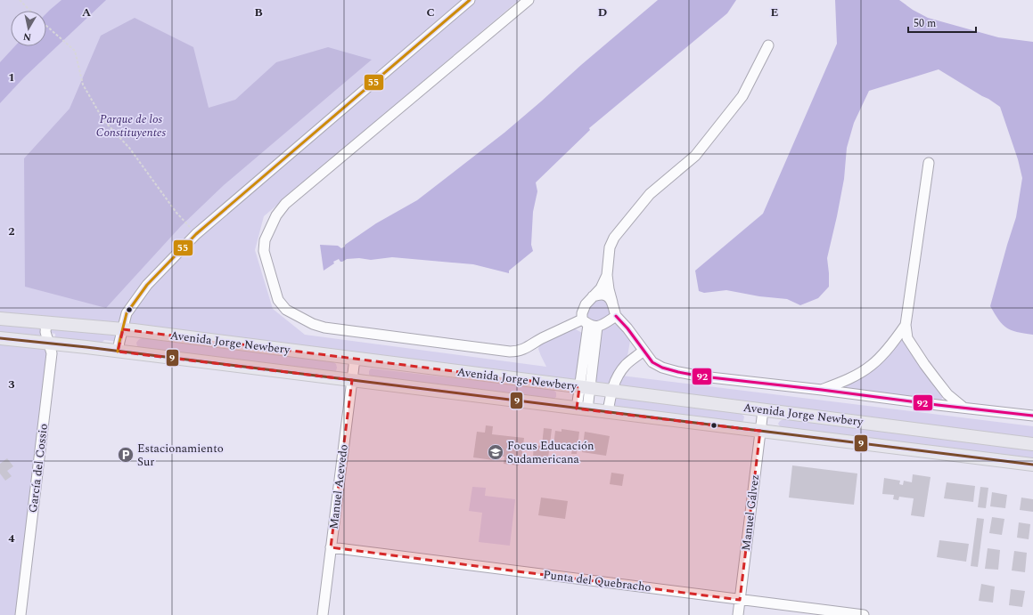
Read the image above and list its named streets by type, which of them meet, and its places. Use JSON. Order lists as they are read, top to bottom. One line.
{"streets":{"main road":["Avenida Jorge Newbery"],"street":["García del Cossio","Manuel Acevedo","Manuel Gálvez","Punta del Quebracho"]},"crossings":[["Avenida Jorge Newbery","García del Cossio"],["Avenida Jorge Newbery","Manuel Acevedo"],["Avenida Jorge Newbery","Manuel Gálvez"],["Manuel Acevedo","Punta del Quebracho"],["Manuel Gálvez","Punta del Quebracho"]],"parks":["Parque de los Constituyentes"],"places":{"school or university":["Focus Educación Sudamericana"],"parking":["Estacionamiento Sur"]},"lines":["transit line 55","transit line 92","transit line 9"],"scale_bar":"50 m","north":"bottom","grid":{"columns":["A","B","C","D","E"],"rows":["1","2","3","4"]}}
